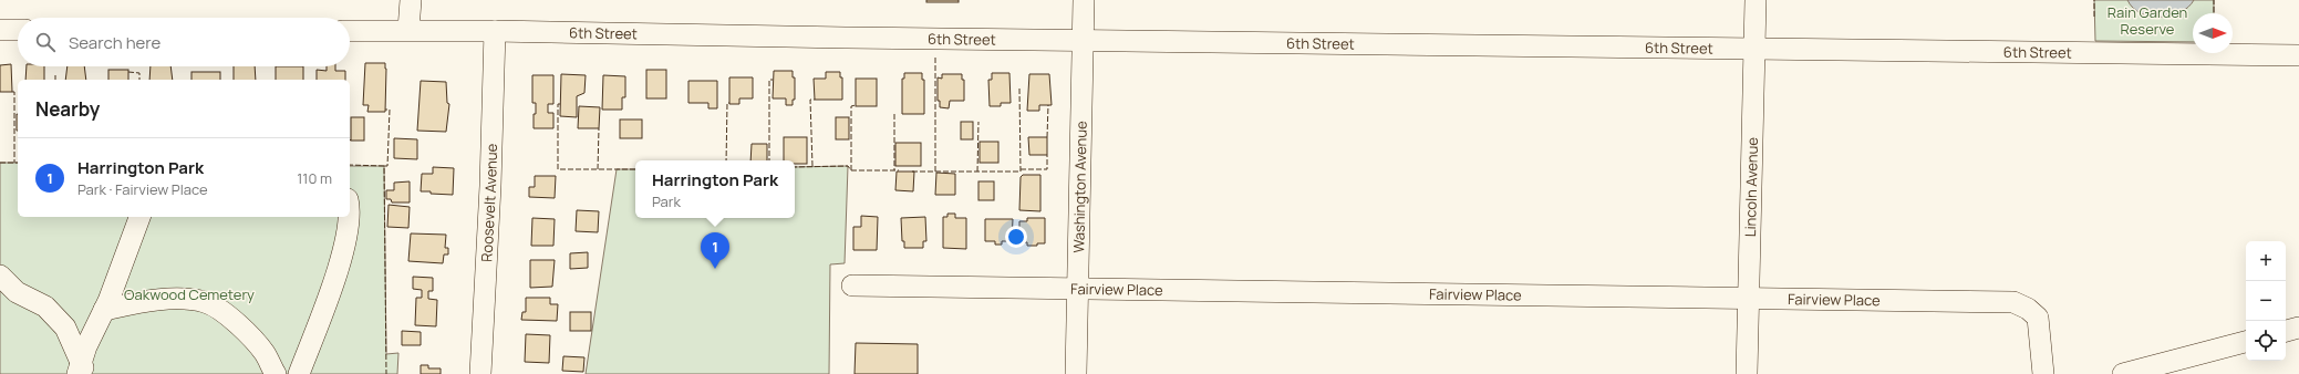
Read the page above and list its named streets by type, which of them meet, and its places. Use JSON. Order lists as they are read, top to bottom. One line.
{"streets":{"street":["6th Street","Washington Avenue","Lincoln Avenue","Roosevelt Avenue","Fairview Place"]},"crossings":[["6th Street","Washington Avenue"],["6th Street","Lincoln Avenue"],["6th Street","Roosevelt Avenue"],["Washington Avenue","Fairview Place"],["Lincoln Avenue","Fairview Place"]],"parks":["Rain Garden Reserve","Oakwood Cemetery"],"north":"right","page":{"search":"Search here","heading":"Nearby","list":[{"mark":"1","name":"Harrington Park","note":"Park · Fairview Place","value":"110 m"}],"popup":["Harrington Park","Park"],"pins":"1","map_buttons":["+","−"]}}
